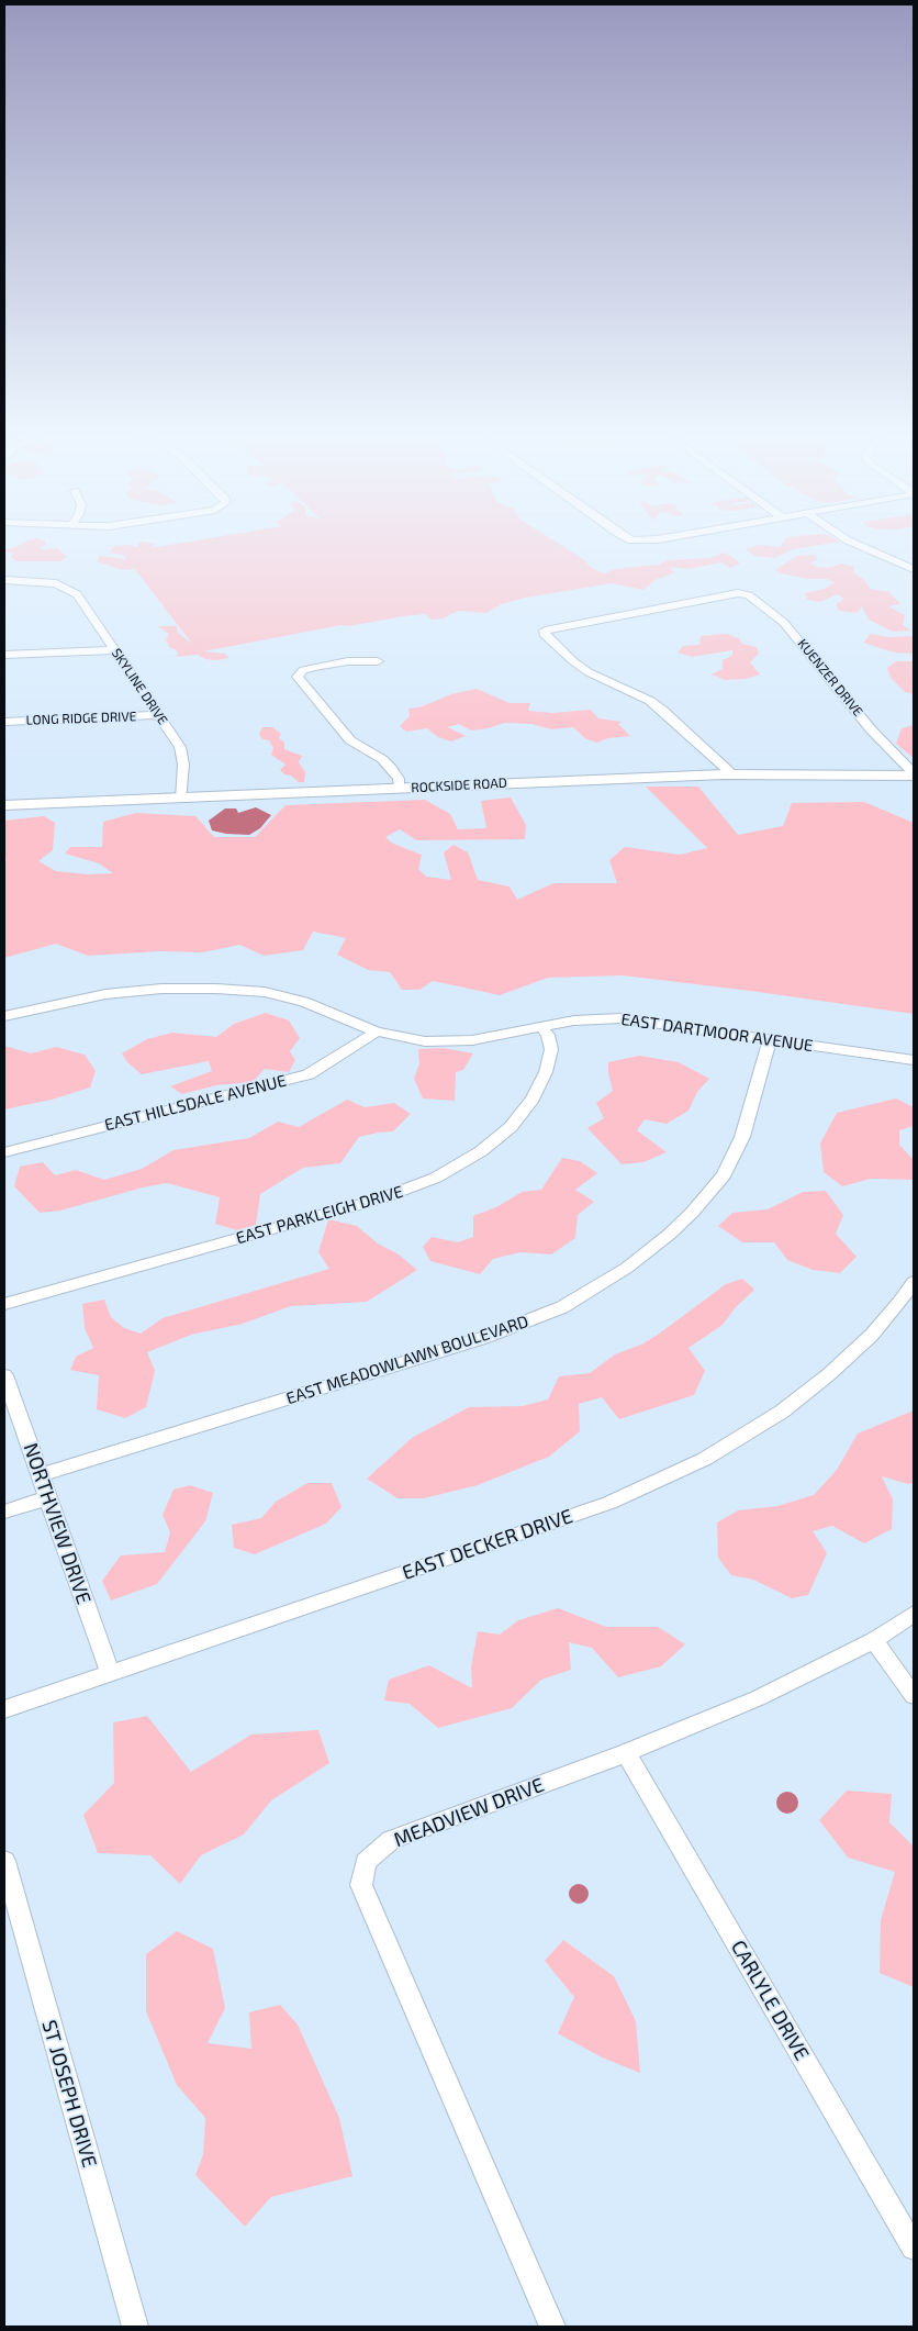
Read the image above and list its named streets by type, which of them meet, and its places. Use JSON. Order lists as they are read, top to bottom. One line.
{"streets":{"main road":["ROCKSIDE ROAD"],"street":["KUENZER DRIVE","SKYLINE DRIVE","LONG RIDGE DRIVE","EAST DARTMOOR AVENUE","EAST HILLSDALE AVENUE","EAST PARKLEIGH DRIVE","EAST MEADOWLAWN BOULEVARD","NORTHVIEW DRIVE","EAST DECKER DRIVE","MEADVIEW DRIVE","CARLYLE DRIVE","ST JOSEPH DRIVE"]},"crossings":[["KUENZER DRIVE","ROCKSIDE ROAD"],["SKYLINE DRIVE","LONG RIDGE DRIVE"],["SKYLINE DRIVE","ROCKSIDE ROAD"],["EAST DARTMOOR AVENUE","EAST HILLSDALE AVENUE"],["EAST DARTMOOR AVENUE","EAST PARKLEIGH DRIVE"],["EAST DARTMOOR AVENUE","EAST MEADOWLAWN BOULEVARD"],["EAST MEADOWLAWN BOULEVARD","NORTHVIEW DRIVE"],["NORTHVIEW DRIVE","EAST DECKER DRIVE"],["MEADVIEW DRIVE","CARLYLE DRIVE"]]}
